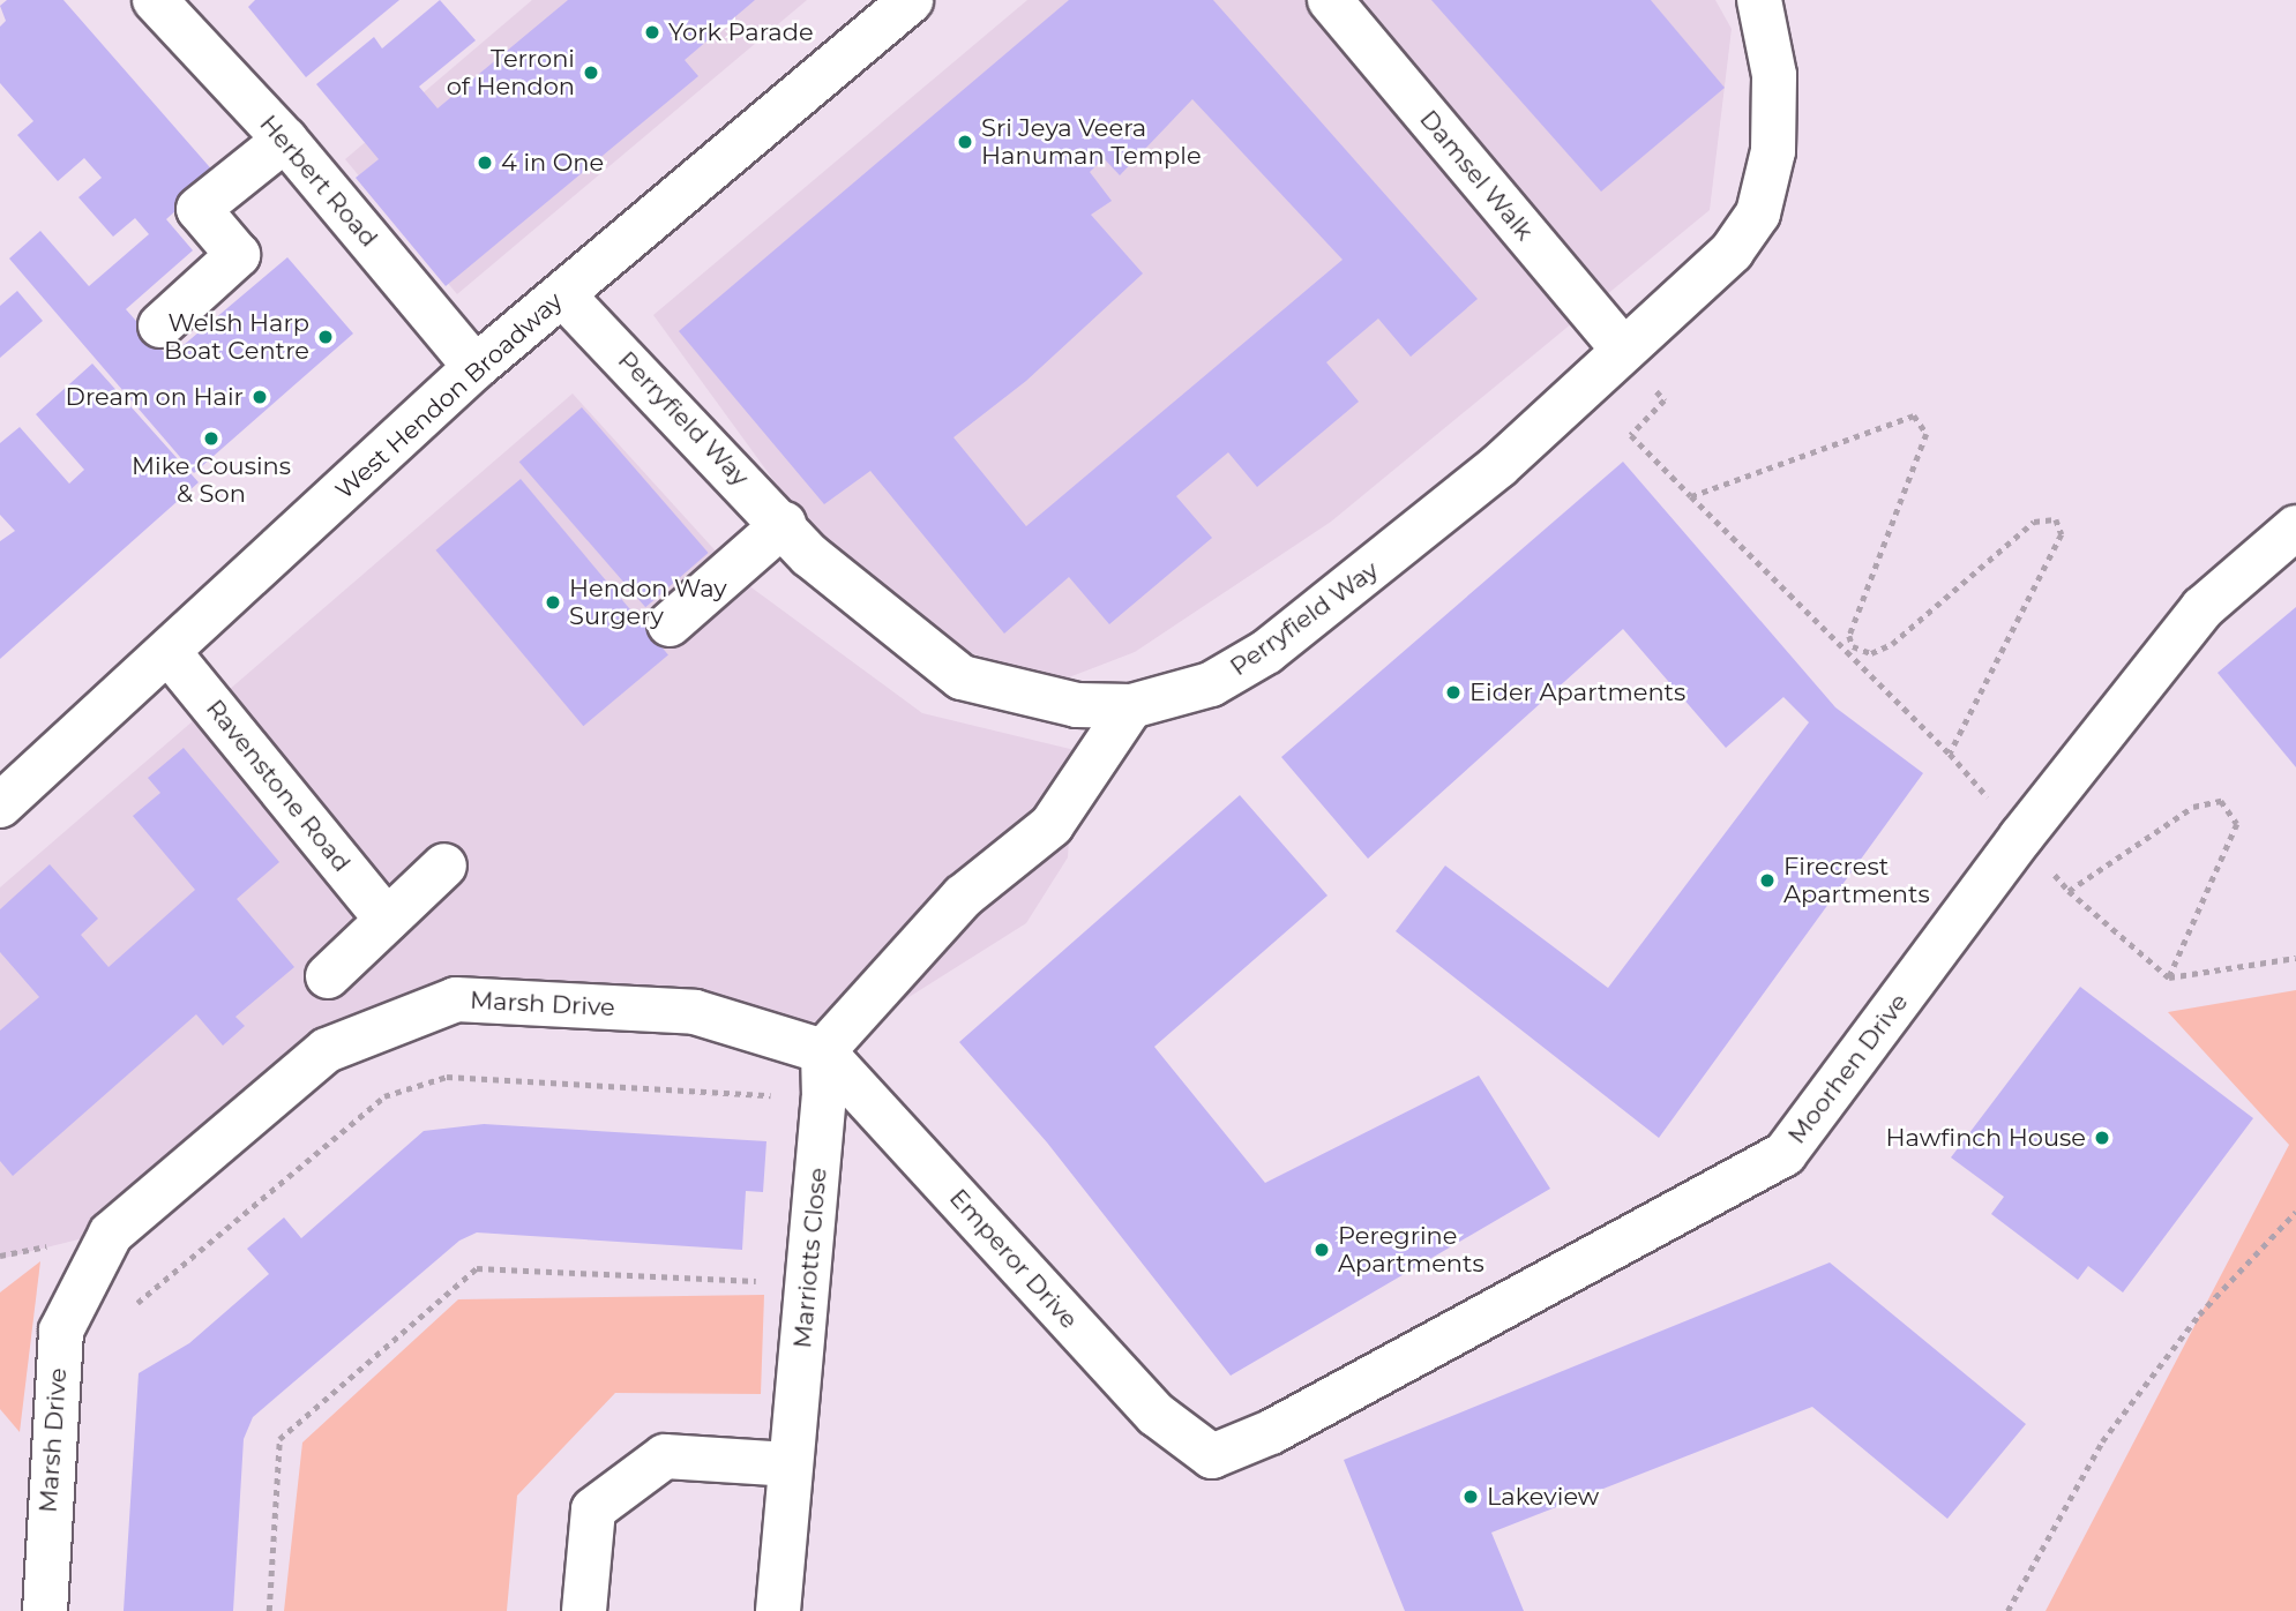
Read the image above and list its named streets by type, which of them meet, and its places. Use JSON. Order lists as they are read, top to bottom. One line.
{"streets":{"street":["Damsel Walk","Herbert Road","West Hendon Broadway","Perryfield Way","Ravenstone Road","Marsh Drive","Moorhen Drive","Marriotts Close","Emperor Drive"]},"crossings":[["Damsel Walk","Perryfield Way"],["Herbert Road","West Hendon Broadway"],["West Hendon Broadway","Perryfield Way"],["West Hendon Broadway","Ravenstone Road"],["Marsh Drive","Marriotts Close"],["Marsh Drive","Emperor Drive"],["Moorhen Drive","Emperor Drive"],["Marriotts Close","Emperor Drive"]],"places":["York Parade","Terroni of Hendon","Sri Jeya Veera Hanuman Temple","4 in One","Welsh Harp Boat Centre","Dream on Hair","Mike Cousins & Son","Hendon Way Surgery","Eider Apartments","Firecrest Apartments","Hawfinch House","Peregrine Apartments","Lakeview"]}
